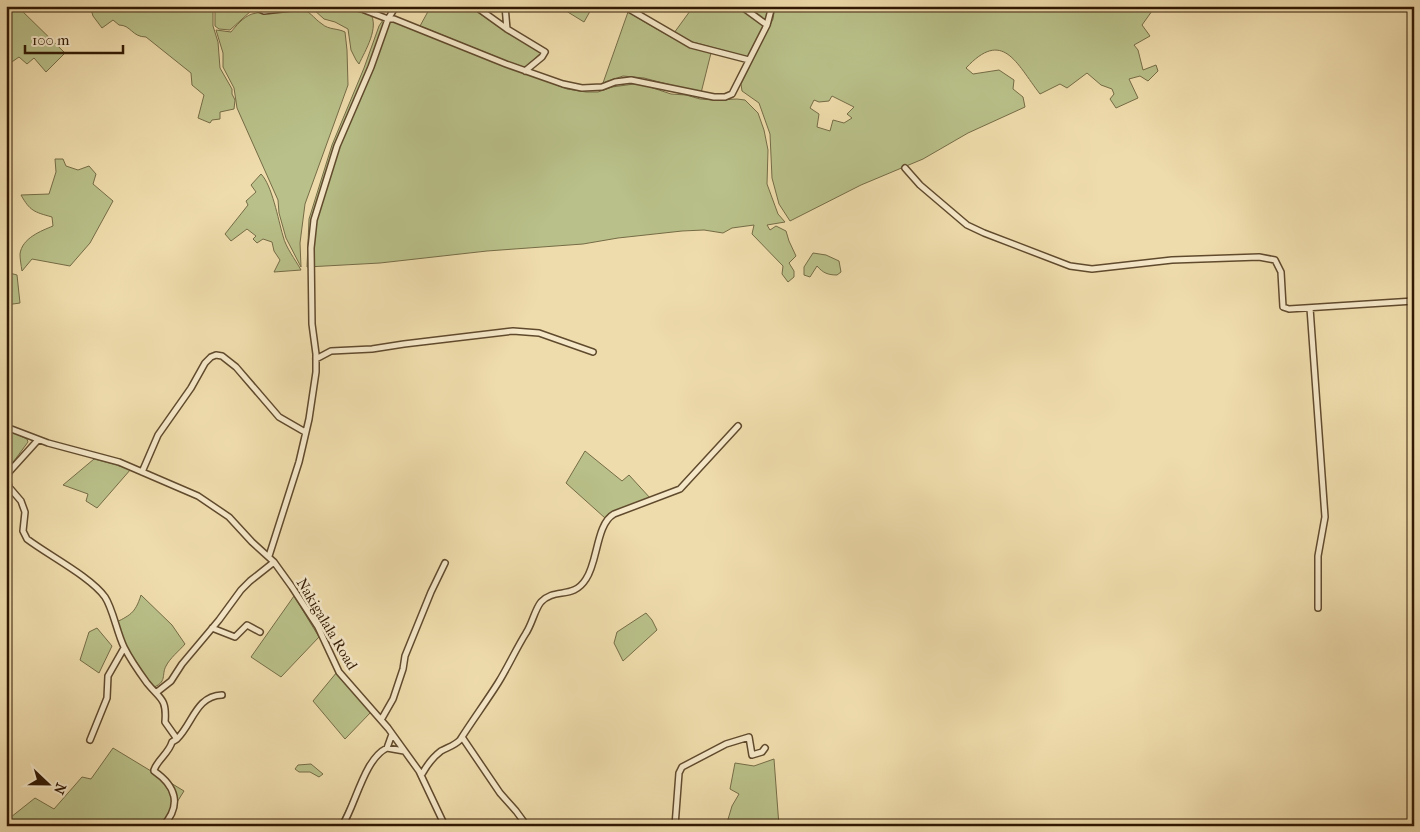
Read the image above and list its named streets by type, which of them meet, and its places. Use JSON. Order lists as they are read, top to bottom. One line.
{"streets":{"street":["Nakigalala Road"]},"scale_bar":"100 m","north":"right"}
